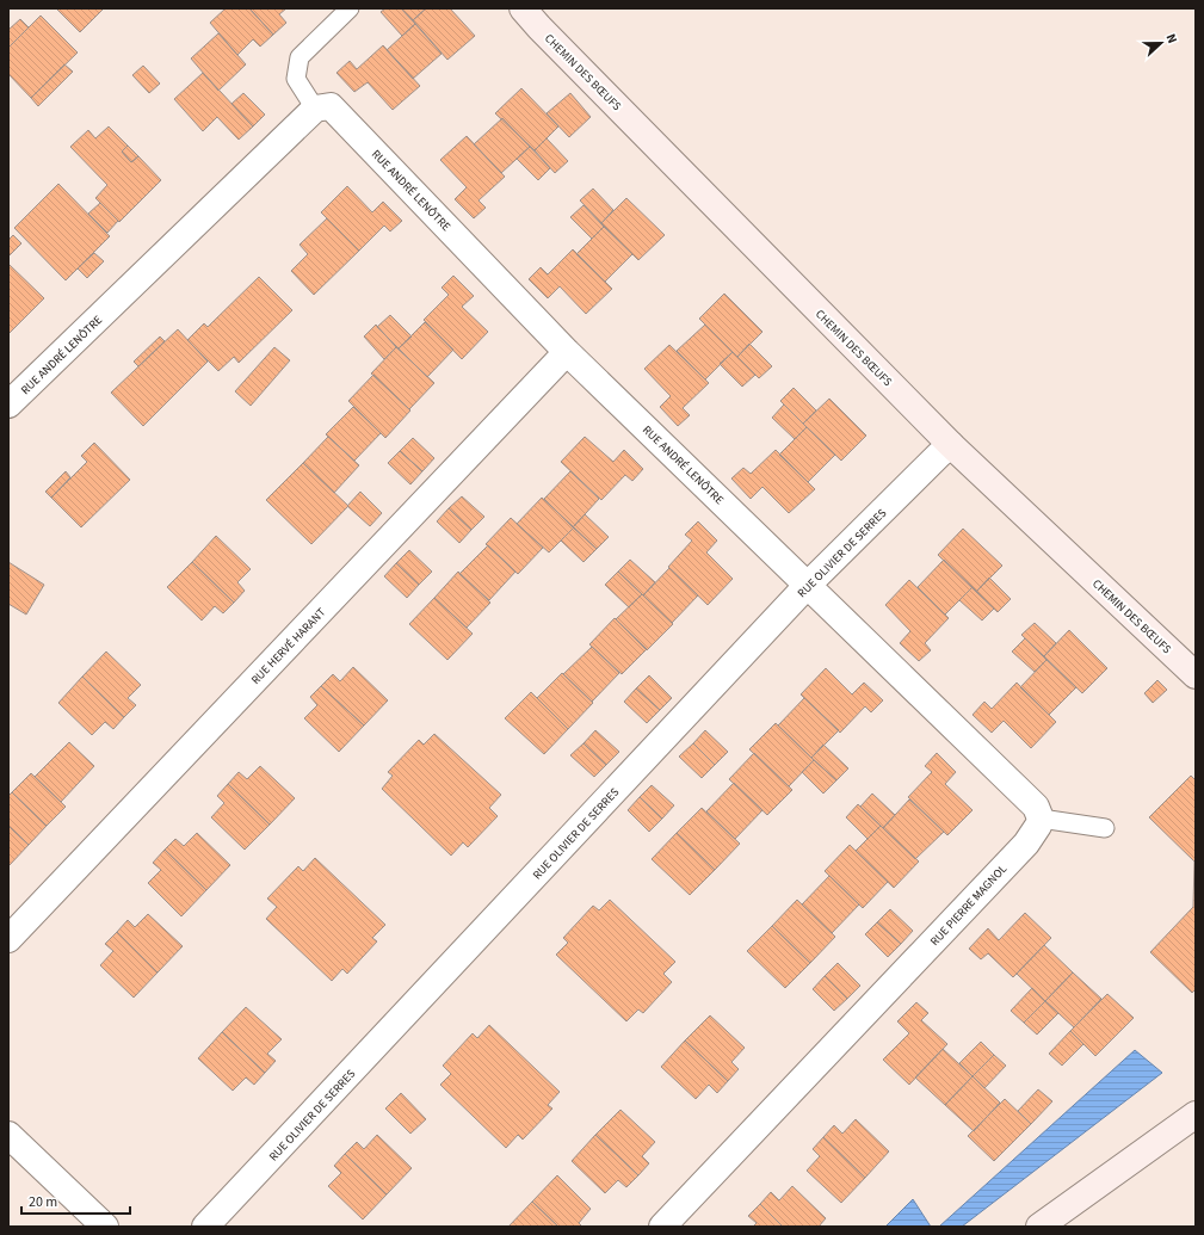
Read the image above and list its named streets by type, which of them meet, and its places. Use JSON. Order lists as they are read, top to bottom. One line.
{"streets":{"street":["CHEMIN DES BŒUFS","RUE ANDRÉ LENÔTRE","RUE OLIVIER DE SERRES","RUE HERVÉ HARANT","RUE PIERRE MAGNOL"]},"crossings":[["CHEMIN DES BŒUFS","RUE OLIVIER DE SERRES"],["RUE ANDRÉ LENÔTRE","RUE OLIVIER DE SERRES"],["RUE ANDRÉ LENÔTRE","RUE HERVÉ HARANT"]],"scale_bar":"20 m","north":"right"}
